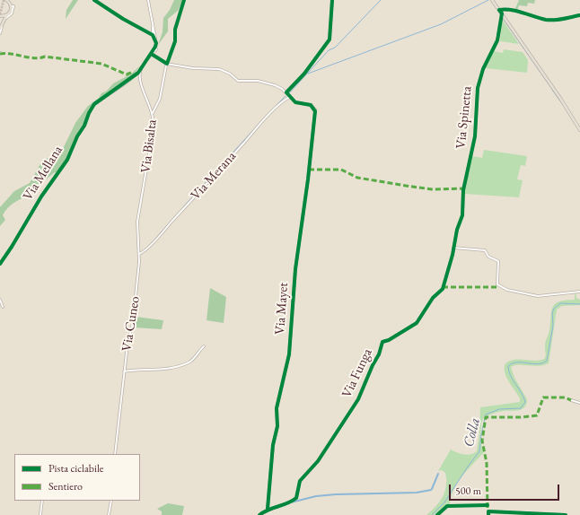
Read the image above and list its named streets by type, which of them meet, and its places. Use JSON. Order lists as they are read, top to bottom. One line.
{"streets":{"street":["Via Spinetta","Via Bisalta","Via Mellana","Via Merana","Via Mayet","Via Cuneo","Via Funga"]},"crossings":[["Via Spinetta","Via Funga"],["Via Bisalta","Via Mellana"],["Via Bisalta","Via Cuneo"],["Via Merana","Via Mayet"],["Via Merana","Via Cuneo"],["Via Mayet","Via Funga"]],"water":["Colla"],"legend":["Pista ciclabile","Sentiero"],"scale_bar":"500 m"}
